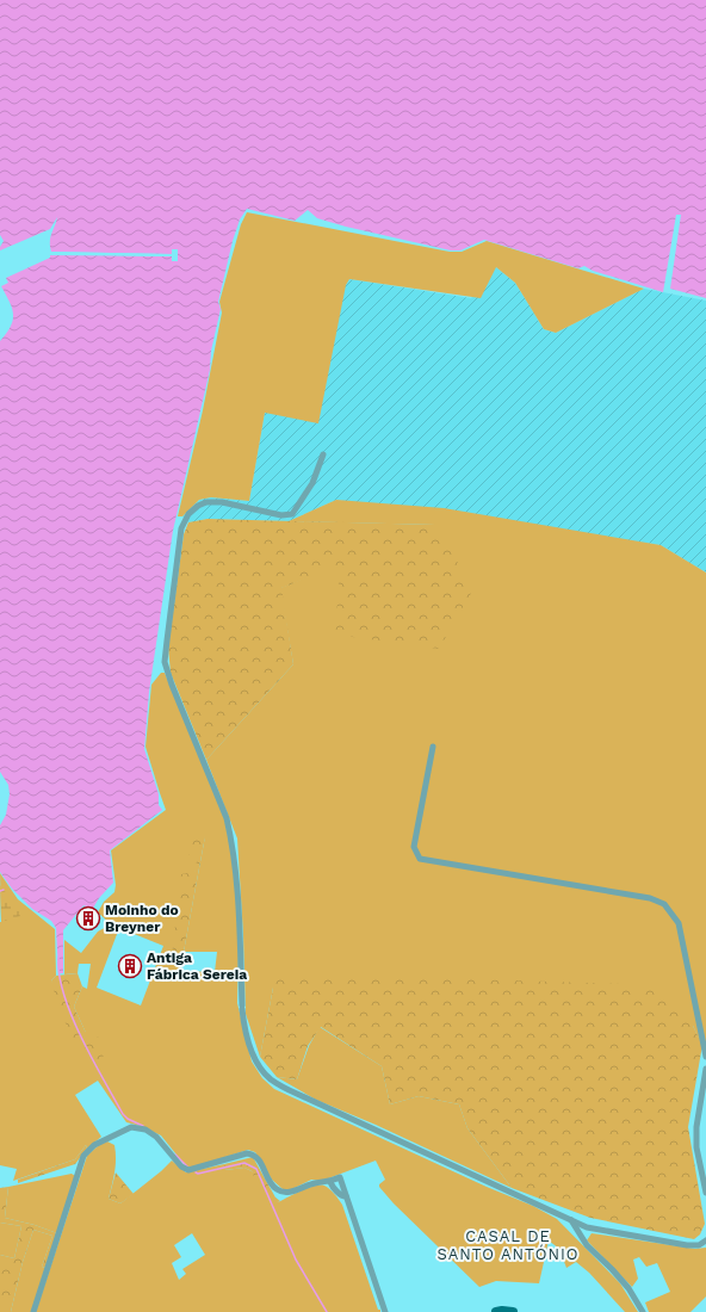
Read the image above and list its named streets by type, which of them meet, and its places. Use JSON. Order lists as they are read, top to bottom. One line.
{"districts":["CASAL DE SANTO ANTÓNIO"],"places":{"building":["Moinho do Breyner","Antiga Fábrica Sereia"]}}
